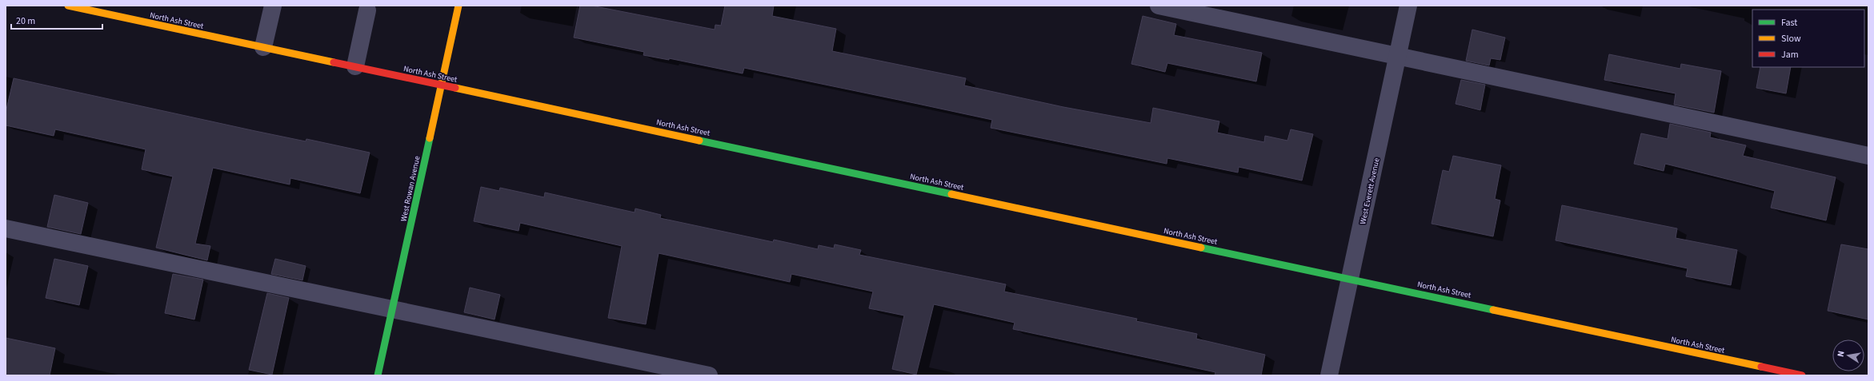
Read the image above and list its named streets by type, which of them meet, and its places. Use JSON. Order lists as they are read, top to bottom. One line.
{"streets":{"main road":["North Ash Street","West Rowan Avenue"],"street":["West Everett Avenue"]},"crossings":[["North Ash Street","West Rowan Avenue"],["North Ash Street","West Everett Avenue"]],"legend":["Fast","Slow","Jam"],"scale_bar":"20 m","north":"left"}
